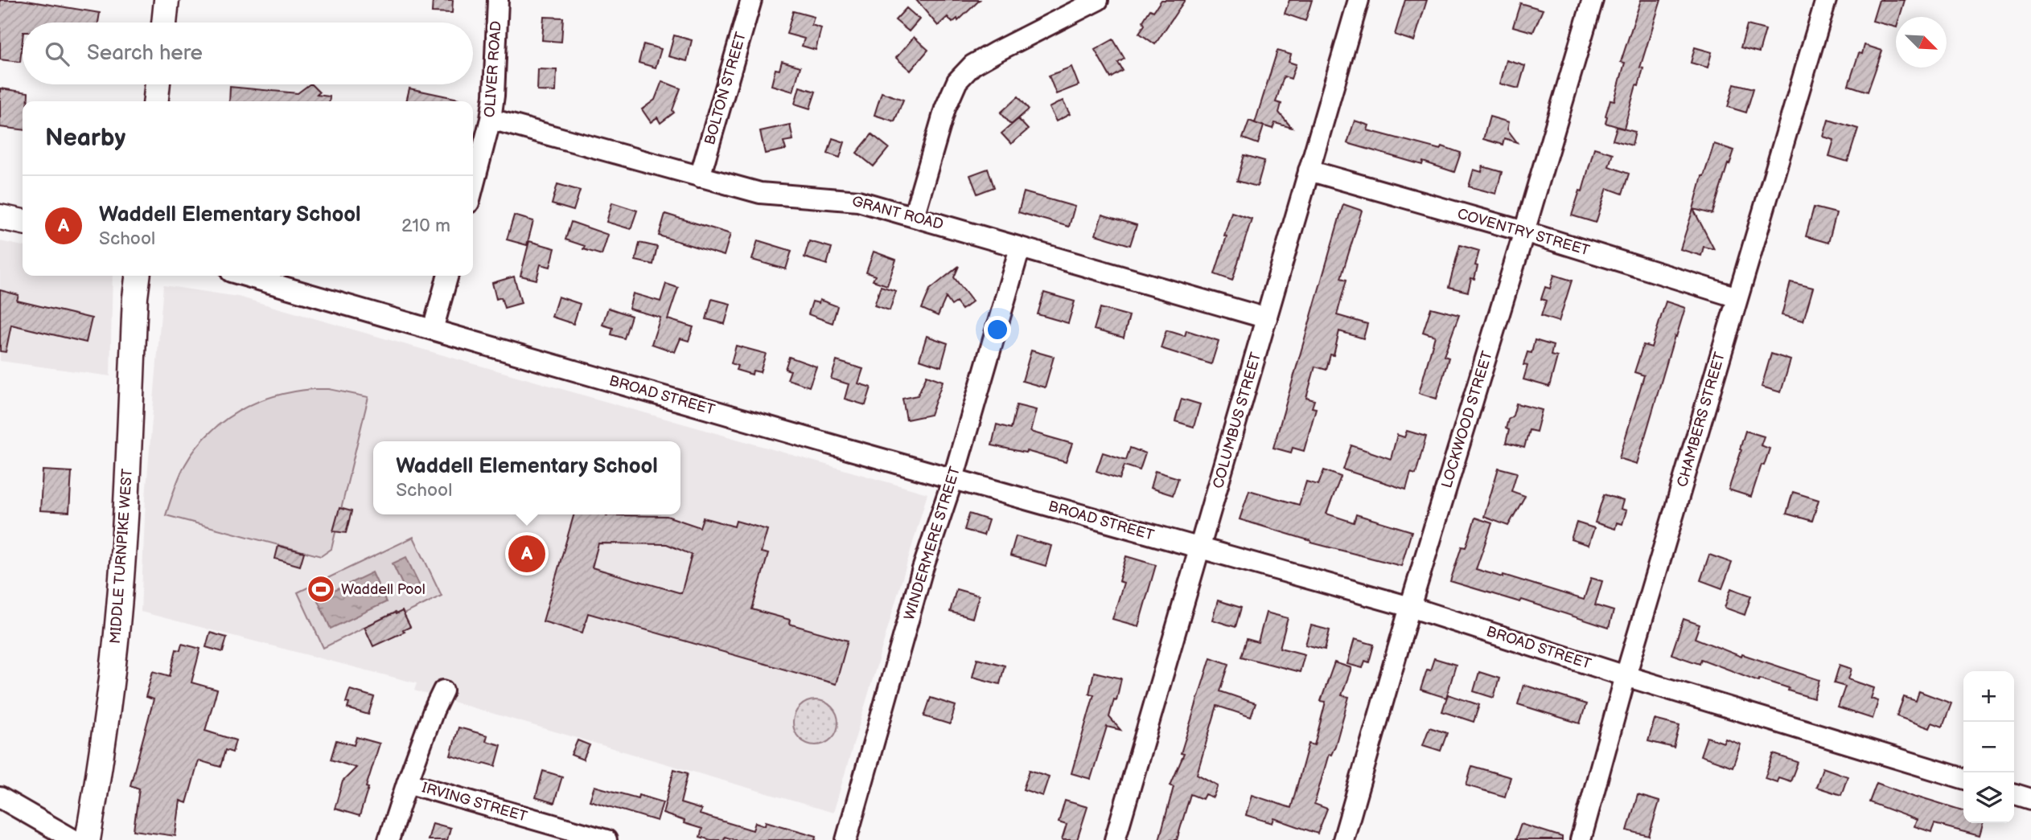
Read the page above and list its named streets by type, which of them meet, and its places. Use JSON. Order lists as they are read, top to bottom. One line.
{"streets":{"main road":["MIDDLE TURNPIKE WEST"],"street":["OLIVER ROAD","BOLTON STREET","GRANT ROAD","COVENTRY STREET","BROAD STREET","LOCKWOOD STREET","CHAMBERS STREET","COLUMBUS STREET","WINDERMERE STREET","IRVING STREET"]},"crossings":[["OLIVER ROAD","GRANT ROAD"],["BOLTON STREET","GRANT ROAD"],["GRANT ROAD","COLUMBUS STREET"],["GRANT ROAD","WINDERMERE STREET"],["COVENTRY STREET","LOCKWOOD STREET"],["COVENTRY STREET","CHAMBERS STREET"],["COVENTRY STREET","COLUMBUS STREET"],["BROAD STREET","LOCKWOOD STREET"],["BROAD STREET","CHAMBERS STREET"],["BROAD STREET","COLUMBUS STREET"],["BROAD STREET","WINDERMERE STREET"]],"places":{"sports":["Waddell Pool"]},"north":"bottom right","page":{"search":"Search here","heading":"Nearby","list":[{"mark":"A","name":"Waddell Elementary School","note":"School","value":"210 m"}],"popup":["Waddell Elementary School","School"],"pins":"A","map_buttons":["+","−"]}}
